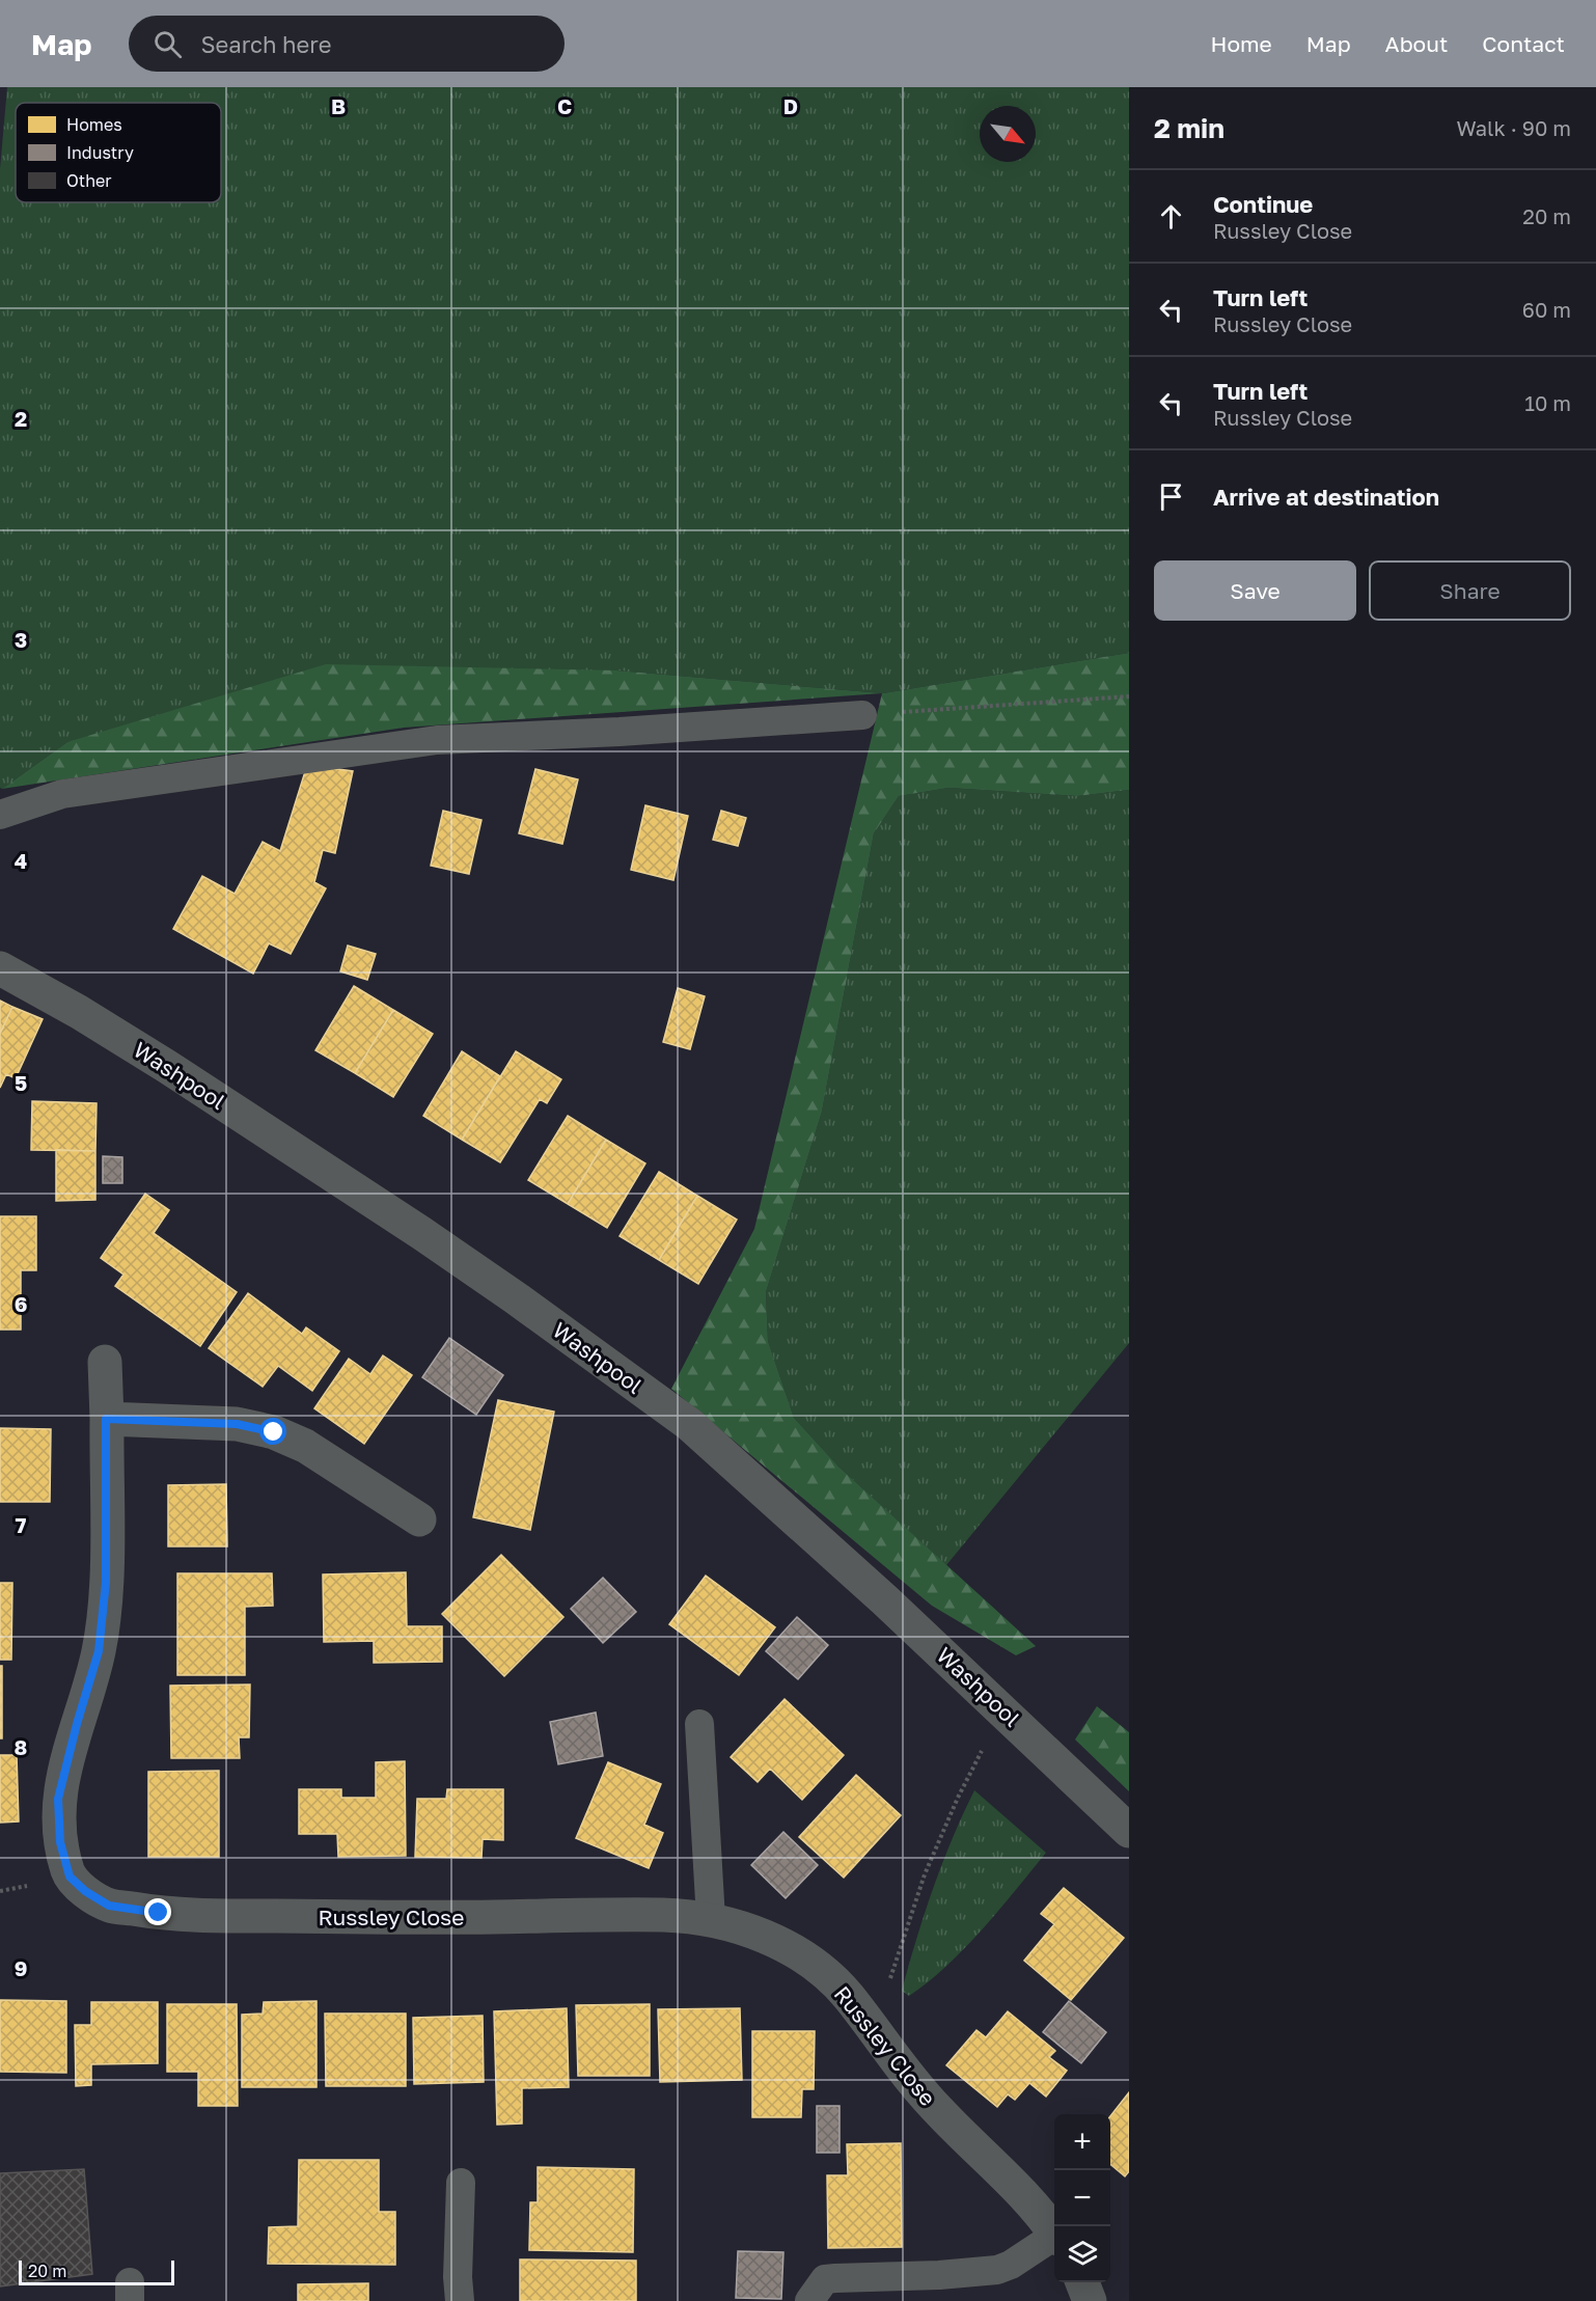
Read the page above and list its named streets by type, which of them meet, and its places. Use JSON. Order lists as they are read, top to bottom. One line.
{"streets":{"street":["Washpool","Russley Close"]},"legend":["Homes","Industry","Other"],"scale_bar":"20 m","north":"bottom right","page":{"header":"Map","search":"Search here","nav":["Home","Map","About","Contact"],"heading":["2 min","Walk · 90 m"],"list":[["Continue","Russley Close","20 m"],["Turn left","Russley Close","60 m"],["Turn left","Russley Close","10 m"],"Arrive at destination"],"buttons":["Save","Share"],"map_buttons":["+","−"],"scale":"20 m"},"grid":{"columns":["B","C","D"],"rows":["2","3","4","5","6","7","8","9"]}}
